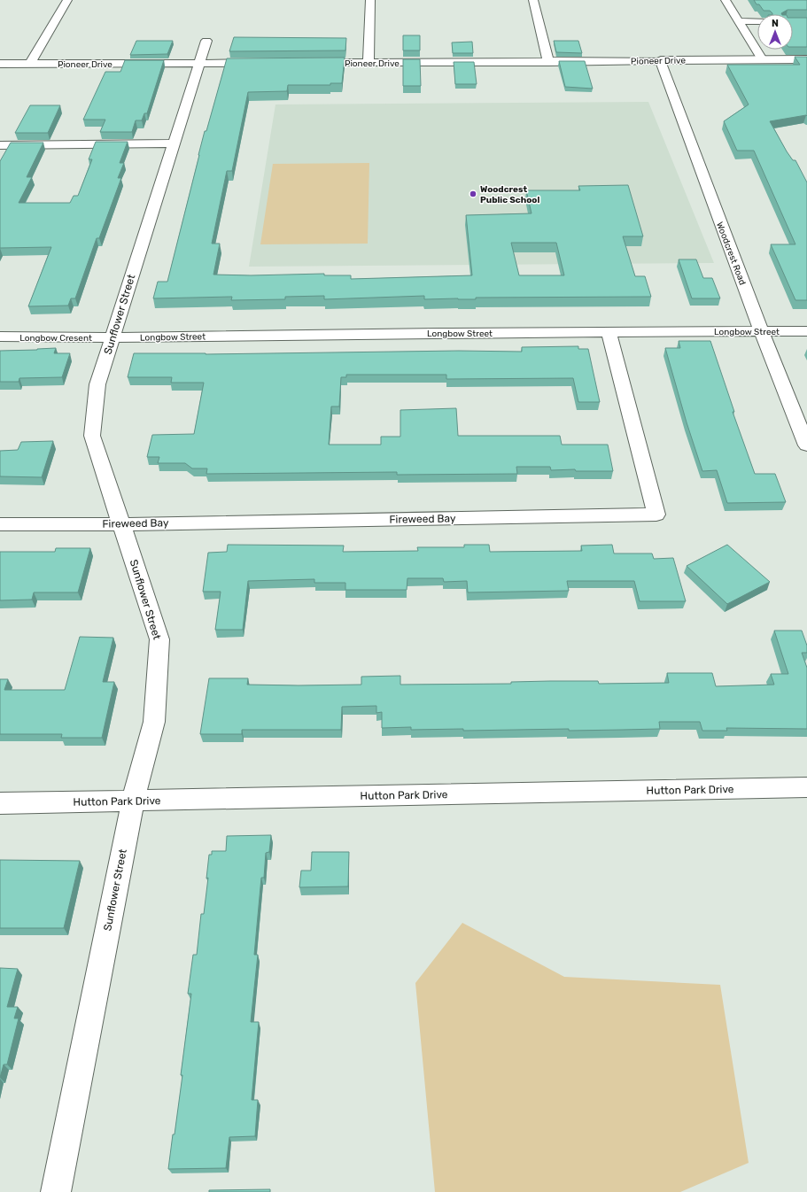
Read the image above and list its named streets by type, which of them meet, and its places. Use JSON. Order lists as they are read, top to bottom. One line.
{"streets":{"street":["Pioneer Drive","Woodcrest Road","Sunflower Street","Longbow Street","Longbow Cresent","Fireweed Bay","Hutton Park Drive"]},"crossings":[["Pioneer Drive","Woodcrest Road"],["Pioneer Drive","Sunflower Street"],["Woodcrest Road","Longbow Street"],["Sunflower Street","Longbow Street"],["Sunflower Street","Longbow Cresent"],["Sunflower Street","Fireweed Bay"],["Sunflower Street","Hutton Park Drive"],["Longbow Street","Longbow Cresent"],["Longbow Street","Fireweed Bay"]],"places":["Woodcrest Public School"],"north":"top"}
